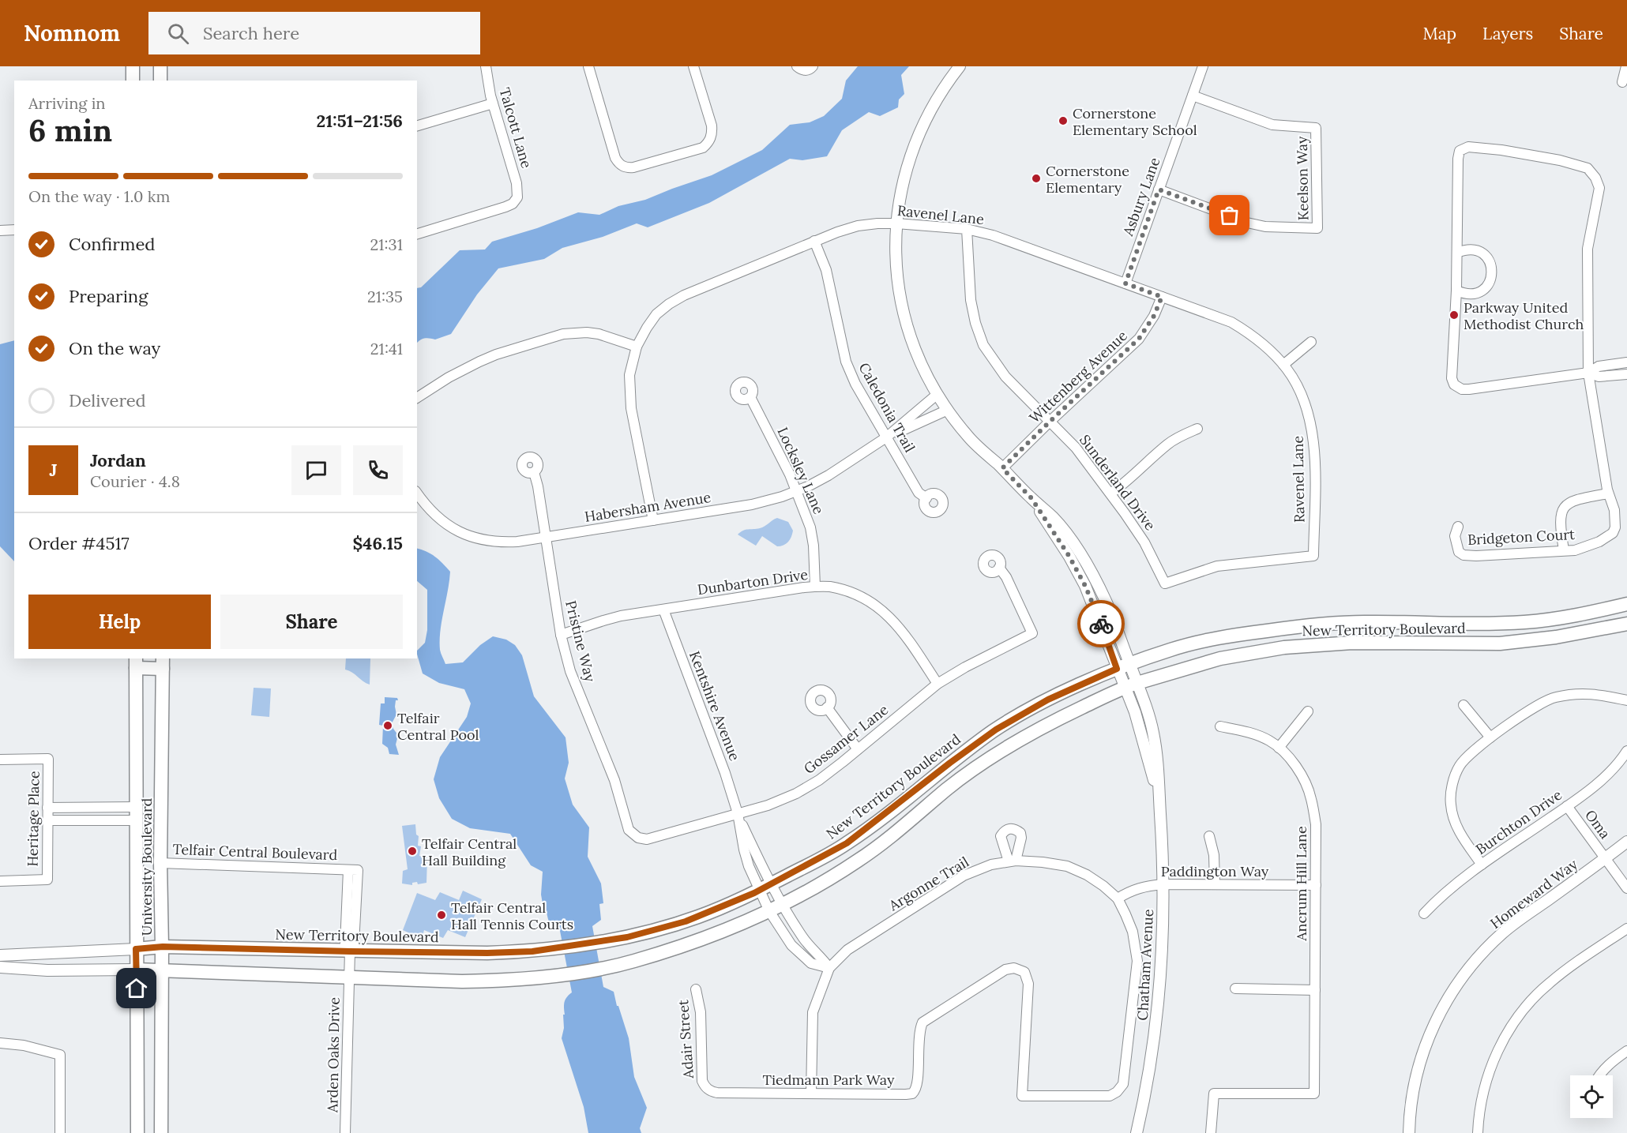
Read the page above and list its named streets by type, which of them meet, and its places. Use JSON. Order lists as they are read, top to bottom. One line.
{"streets":{"main road":["New Territory Boulevard","University Boulevard"],"street":["Talcott Lane","Keelson Way","Asbury Lane","Ravenel Lane","Wittenberg Avenue","Caledonia Trail","Locksley Lane","Sunderland Drive","Habersham Avenue","Bridgeton Court","Dunbarton Drive","Pristine Way","Kentshire Avenue","Gossamer Lane","Heritage Place","Burchton Drive","Oma","Telfair Central Boulevard","Paddington Way","Argonne Trail","Ancrum Hill Lane","Homeward Way","Chatham Avenue","Adair Street","Arden Oaks Drive","Tiedmann Park Way"]},"crossings":[["Keelson Way","Asbury Lane"],["Asbury Lane","Ravenel Lane"],["Ravenel Lane","Wittenberg Avenue"],["Ravenel Lane","Caledonia Trail"],["Ravenel Lane","Sunderland Drive"],["Ravenel Lane","Habersham Avenue"],["Ravenel Lane","Chatham Avenue"],["Wittenberg Avenue","Sunderland Drive"],["Wittenberg Avenue","Chatham Avenue"],["Caledonia Trail","Habersham Avenue"],["Locksley Lane","Habersham Avenue"],["Locksley Lane","Dunbarton Drive"],["Habersham Avenue","Pristine Way"],["Habersham Avenue","Chatham Avenue"],["Dunbarton Drive","Pristine Way"],["Dunbarton Drive","Kentshire Avenue"],["Dunbarton Drive","Gossamer Lane"],["New Territory Boulevard","Kentshire Avenue"],["New Territory Boulevard","Telfair Central Boulevard"],["New Territory Boulevard","University Boulevard"],["New Territory Boulevard","Chatham Avenue"],["New Territory Boulevard","Arden Oaks Drive"],["Pristine Way","Gossamer Lane"],["Kentshire Avenue","Gossamer Lane"],["Kentshire Avenue","Argonne Trail"],["Burchton Drive","Oma"],["Oma","Homeward Way"],["Telfair Central Boulevard","University Boulevard"],["Telfair Central Boulevard","Arden Oaks Drive"],["Paddington Way","Argonne Trail"],["Paddington Way","Ancrum Hill Lane"],["Paddington Way","Chatham Avenue"],["Argonne Trail","Tiedmann Park Way"],["Adair Street","Tiedmann Park Way"]],"places":["Cornerstone Elementary School","Cornerstone Elementary","Parkway United Methodist Church","Telfair Central Pool","Telfair Central Hall Building","Telfair Central Hall Tennis Courts"],"page":{"header":"Nomnom","search":"Search here","nav":["Map","Layers","Share"],"heading":["6 min","Arriving in","21:51–21:56"],"panel":["Jordan","Courier · 4.8","Order #4517","$46.15"],"bar":"On the way · 1.0 km","list":[["Confirmed","21:31"],["Preparing","21:35"],["On the way","21:41"],"Delivered"],"round":"J","buttons":["Help","Share"]}}
